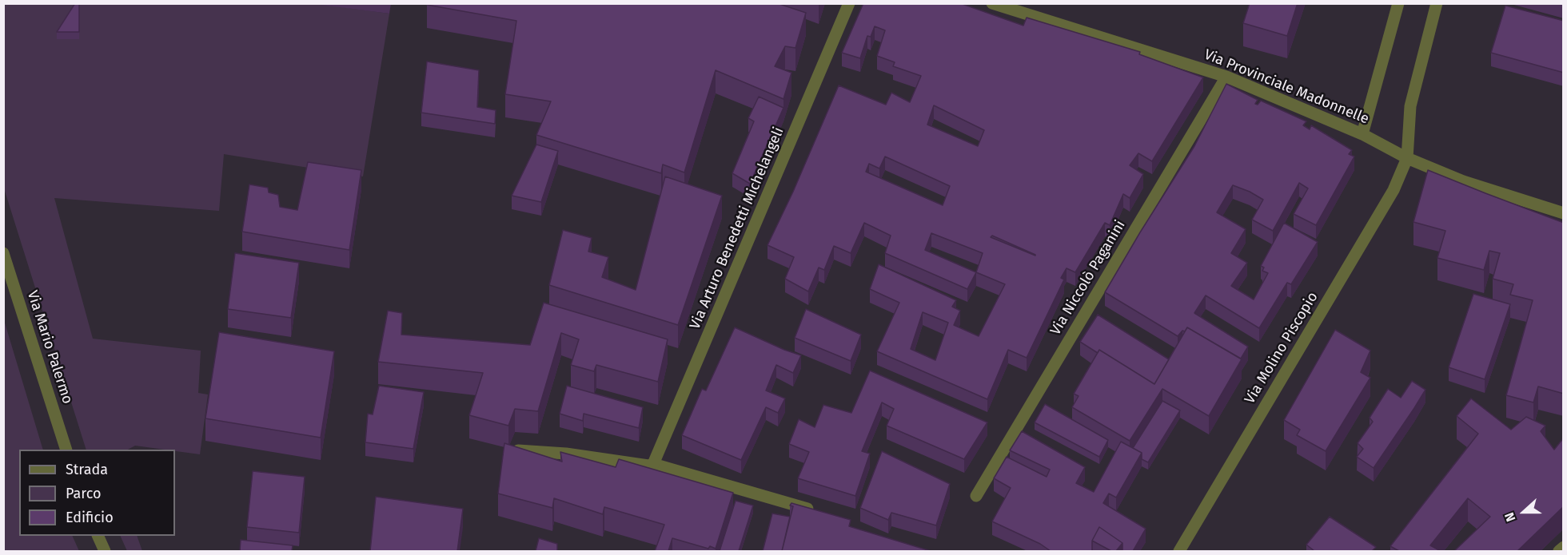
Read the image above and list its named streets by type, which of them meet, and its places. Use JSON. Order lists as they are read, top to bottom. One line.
{"streets":{"street":["Via Provinciale Madonnelle","Via Arturo Benedetti Michelangeli","Via Niccolò Paganini","Via Mario Palermo","Via Molino Piscopio"]},"crossings":[["Via Provinciale Madonnelle","Via Niccolò Paganini"],["Via Provinciale Madonnelle","Via Molino Piscopio"]],"legend":["Strada","Parco","Edificio"],"north":"left"}
